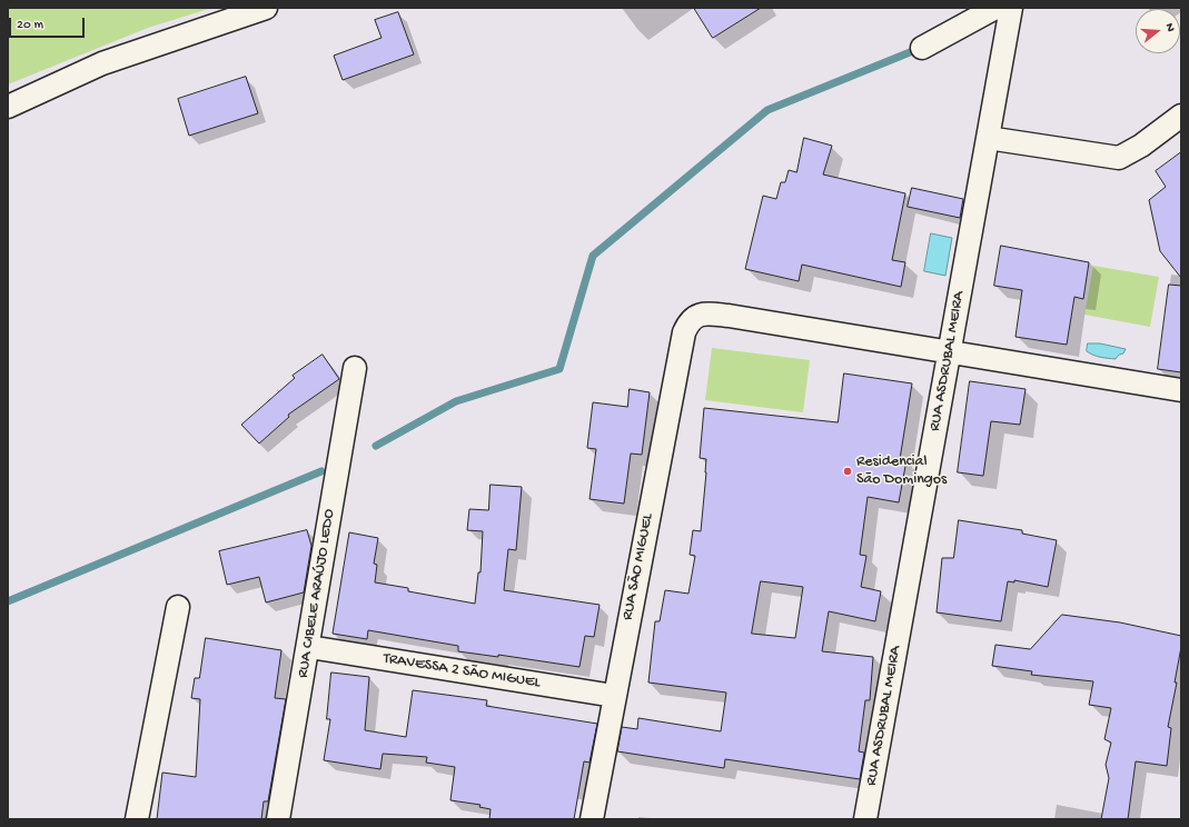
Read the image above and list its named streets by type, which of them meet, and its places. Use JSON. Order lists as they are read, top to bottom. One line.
{"streets":{"street":["RUA ASDRUBAL MEIRA","RUA SÃO MIGUEL","RUA CIBELE ARAÚJO LEDO","TRAVESSA 2 SÃO MIGUEL"]},"crossings":[["RUA ASDRUBAL MEIRA","RUA SÃO MIGUEL"],["RUA SÃO MIGUEL","TRAVESSA 2 SÃO MIGUEL"],["RUA CIBELE ARAÚJO LEDO","TRAVESSA 2 SÃO MIGUEL"]],"places":["Residencial São Domingos"],"scale_bar":"20 m","north":"right"}
